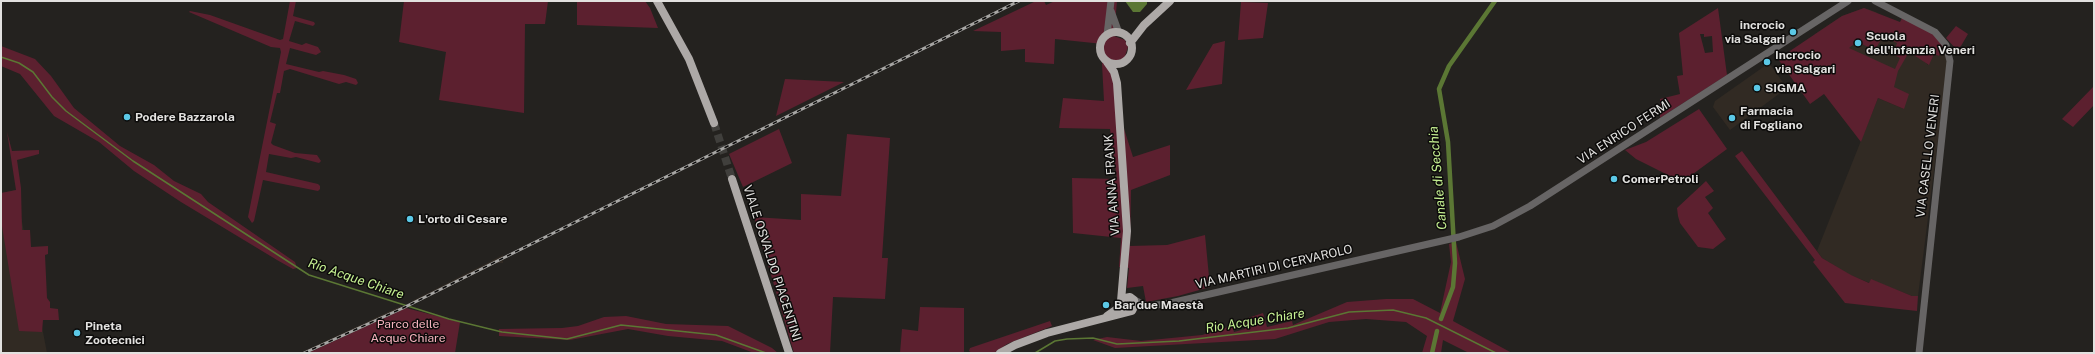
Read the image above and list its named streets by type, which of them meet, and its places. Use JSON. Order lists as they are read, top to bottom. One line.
{"streets":{"main road":["VIA ANNA FRANK","VIALE OSVALDO PIACENTINI","VIA MARTIRI DI CERVAROLO"],"street":["VIA ENRICO FERMI","VIA CASELLO VENERI"]},"crossings":[["VIA ENRICO FERMI","VIA MARTIRI DI CERVAROLO"],["VIA ANNA FRANK","VIA MARTIRI DI CERVAROLO"]],"water":["Canale di Secchia","Rio Acque Chiare"],"parks":["Parco delle Acque Chiare"],"places":["incrocio via Salgari","Scuola dell'infanzia Veneri","Incrocio via Salgari","SIGMA","Podere Bazzarola","Farmacia di Fogliano","ComerPetroli","L'orto di Cesare","Bar due Maestà","Pineta Zootecnici"]}
